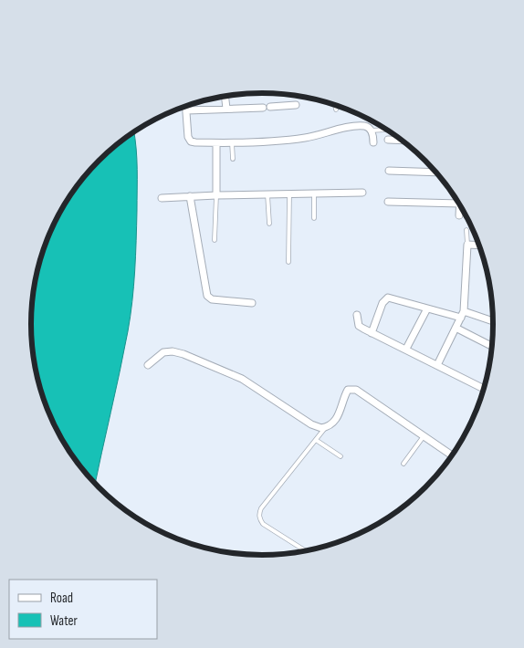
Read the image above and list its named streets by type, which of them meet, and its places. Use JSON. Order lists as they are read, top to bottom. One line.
{"legend":["Road","Water"]}
